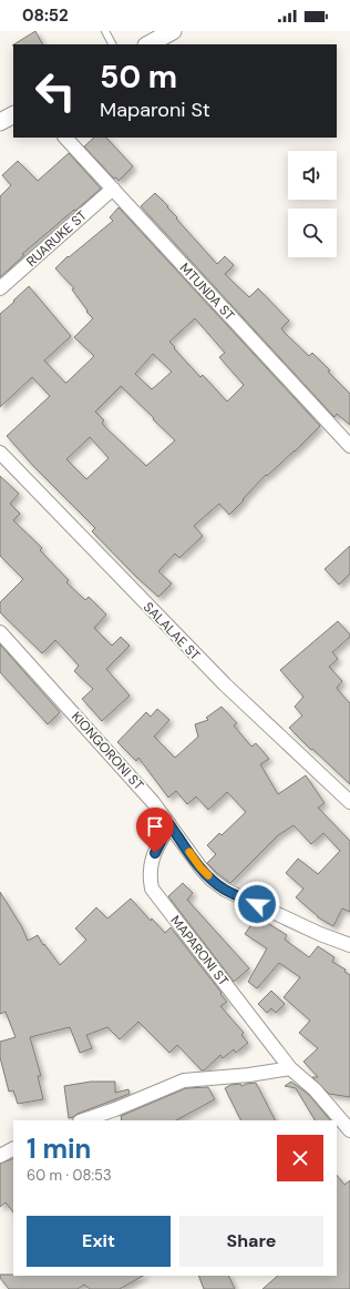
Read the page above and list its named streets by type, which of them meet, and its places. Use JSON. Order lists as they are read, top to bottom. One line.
{"streets":{"street":["RUARUKE ST","MTUNDA ST","SALALAE ST","KIONGORONI ST","MAPARONI ST"]},"crossings":[["RUARUKE ST","MTUNDA ST"],["KIONGORONI ST","MAPARONI ST"]],"page":{"status":"08:52","turn":["50 m","Maparoni St"],"heading":["1 min","60 m · 08:53"],"buttons":["Exit","Share"]}}
